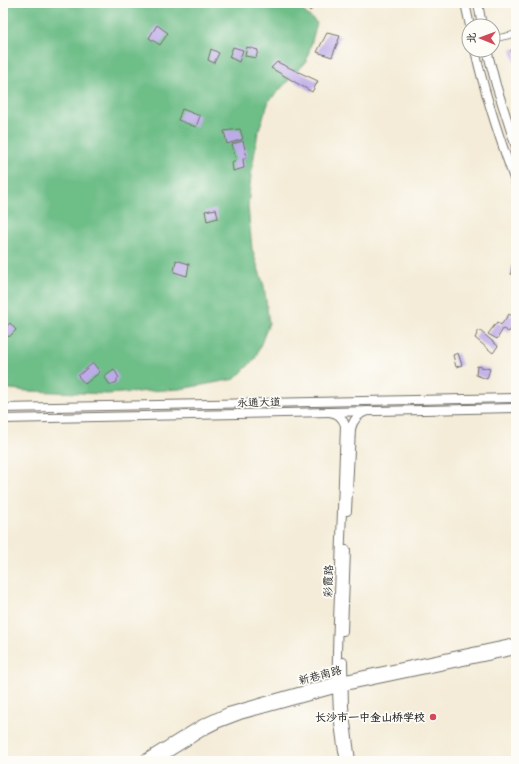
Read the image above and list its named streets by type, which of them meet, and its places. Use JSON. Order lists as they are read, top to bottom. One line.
{"streets":{"main road":["永通大道","彩霞路","新巷南路"]},"crossings":[["永通大道","彩霞路"],["彩霞路","新巷南路"]],"places":["长沙市一中金山桥学校"],"north":"left"}
